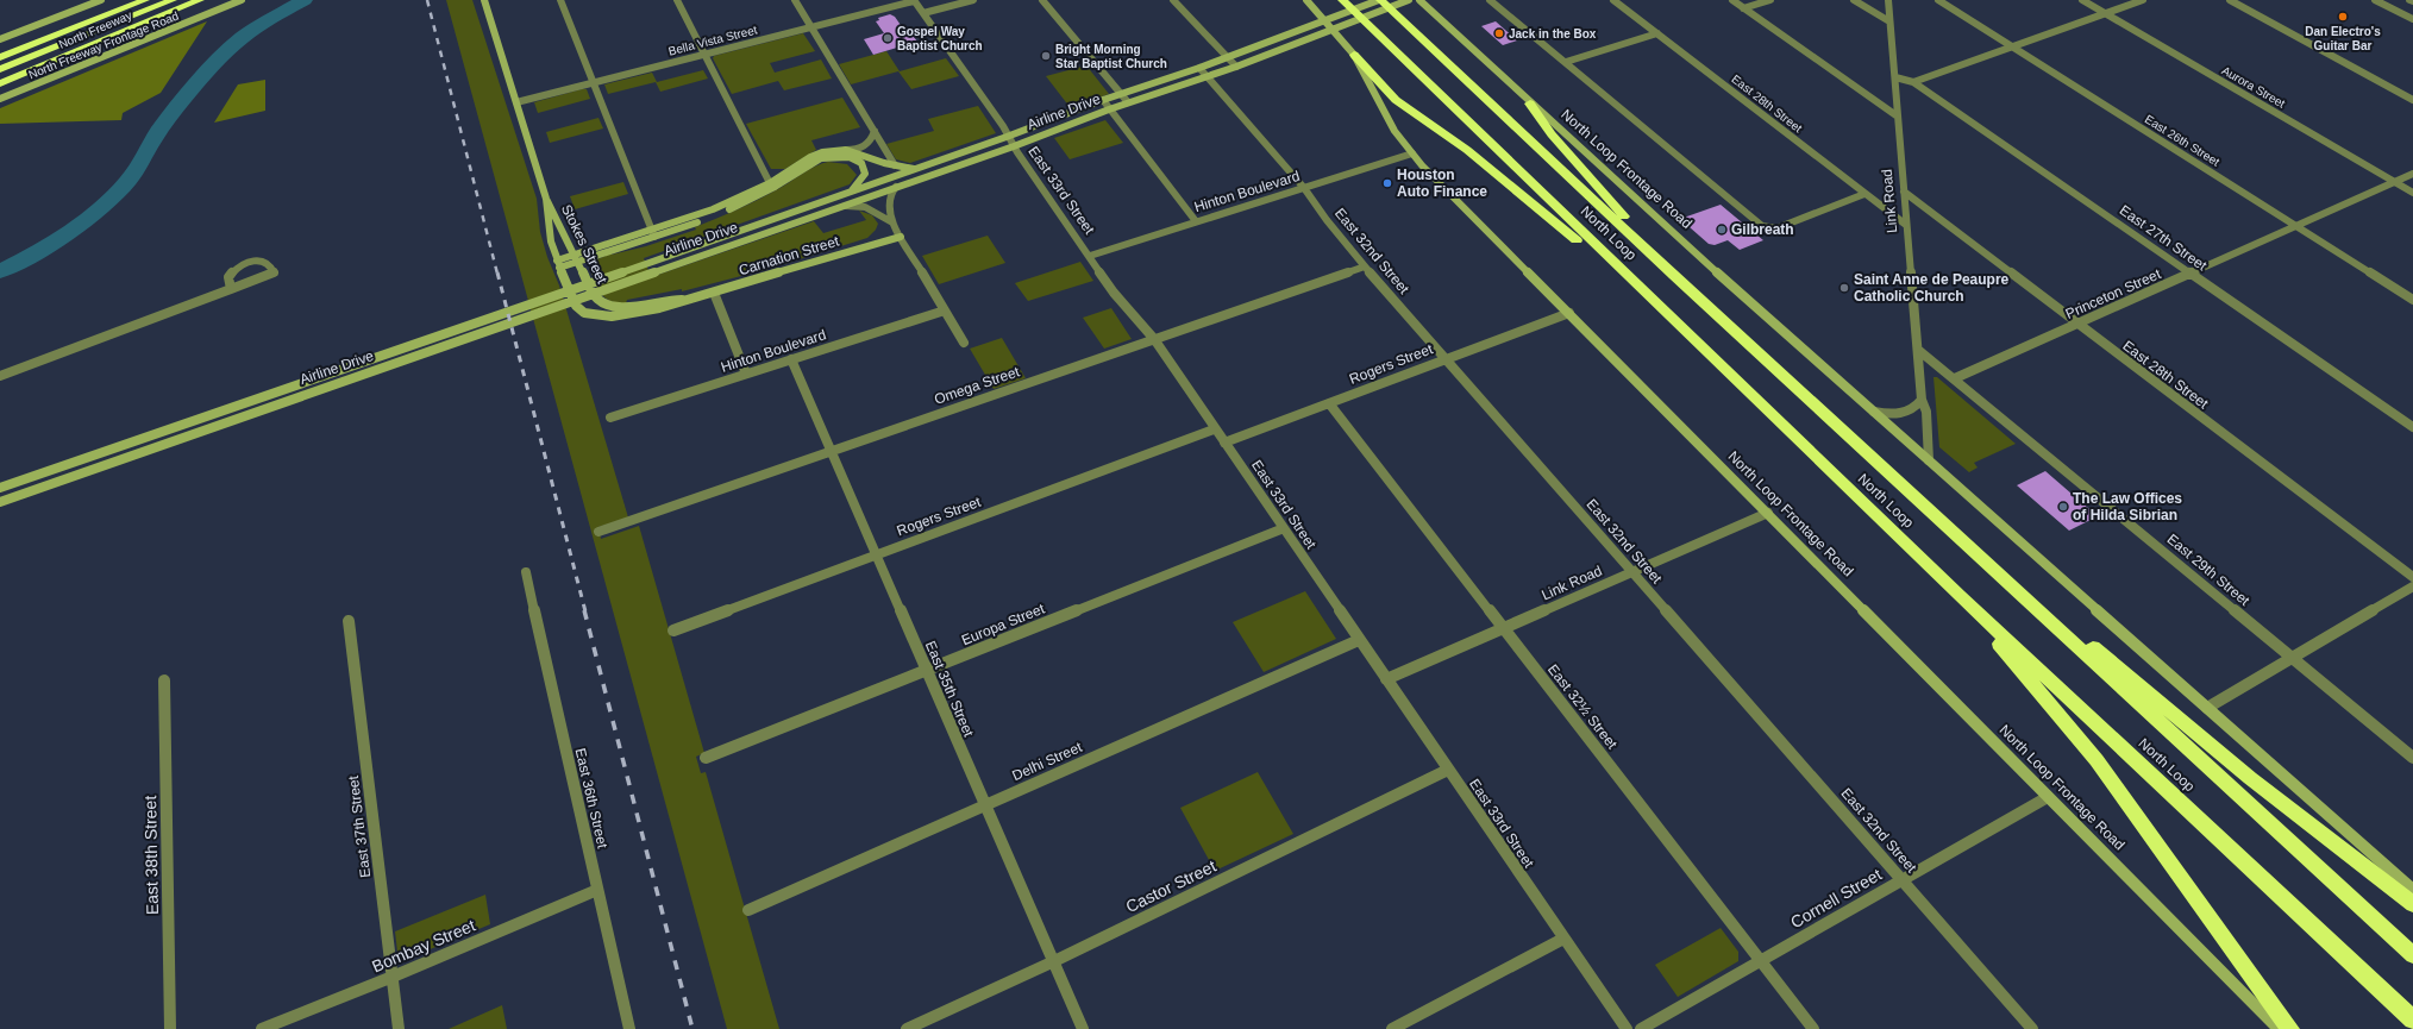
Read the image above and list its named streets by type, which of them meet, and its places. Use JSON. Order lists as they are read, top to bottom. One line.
{"streets":{"highway":["North Freeway","North Loop"],"main road":["North Freeway Frontage Road","Airline Drive","North Loop Frontage Road","Stokes Street","Carnation Street"],"street":["Bella Vista Street","Aurora Street","East 28th Street","East 26th Street","East 33rd Street","Hinton Boulevard","Link Road","East 27th Street","East 32nd Street","Princeton Street","Rogers Street","Omega Street","East 29th Street","Europa Street","East 35th Street","East 32½ Street","Delhi Street","East 36th Street","East 37th Street","East 38th Street","Castor Street","Cornell Street","Bombay Street"]},"crossings":[["Bella Vista Street","East 33rd Street"],["Bella Vista Street","Stokes Street"],["Aurora Street","Princeton Street"],["East 28th Street","Link Road"],["East 28th Street","Princeton Street"],["Airline Drive","North Loop Frontage Road"],["Airline Drive","East 33rd Street"],["Airline Drive","North Loop"],["Airline Drive","Stokes Street"],["Airline Drive","East 32nd Street"],["East 26th Street","Princeton Street"],["North Loop Frontage Road","Hinton Boulevard"],["North Loop Frontage Road","Link Road"],["North Loop Frontage Road","Rogers Street"],["North Loop Frontage Road","Cornell Street"],["East 33rd Street","Hinton Boulevard"],["East 33rd Street","Link Road"],["East 33rd Street","Rogers Street"],["East 33rd Street","Omega Street"],["East 33rd Street","Europa Street"],["East 33rd Street","Delhi Street"],["East 33rd Street","Castor Street"],["Hinton Boulevard","East 32nd Street"],["Hinton Boulevard","East 35th Street"],["Link Road","East 27th Street"],["Link Road","East 32nd Street"],["Link Road","East 29th Street"],["Link Road","East 32½ Street"],["East 27th Street","Princeton Street"],["Stokes Street","Carnation Street"],["East 32nd Street","Rogers Street"],["East 32nd Street","Omega Street"],["East 32nd Street","Cornell Street"],["Princeton Street","East 29th Street"],["Rogers Street","East 35th Street"],["Rogers Street","East 32½ Street"],["Omega Street","East 35th Street"],["Europa Street","East 35th Street"],["East 35th Street","Delhi Street"],["East 35th Street","Castor Street"],["East 32½ Street","Cornell Street"],["East 36th Street","Bombay Street"],["East 37th Street","Bombay Street"]],"places":["Dan Electro's Guitar Bar","Jack in the Box","Gospel Way Baptist Church","Bright Morning Star Baptist Church","Houston Auto Finance","Gilbreath","Saint Anne de Peaupre Catholic Church","The Law Offices of Hilda Sibrian"]}
